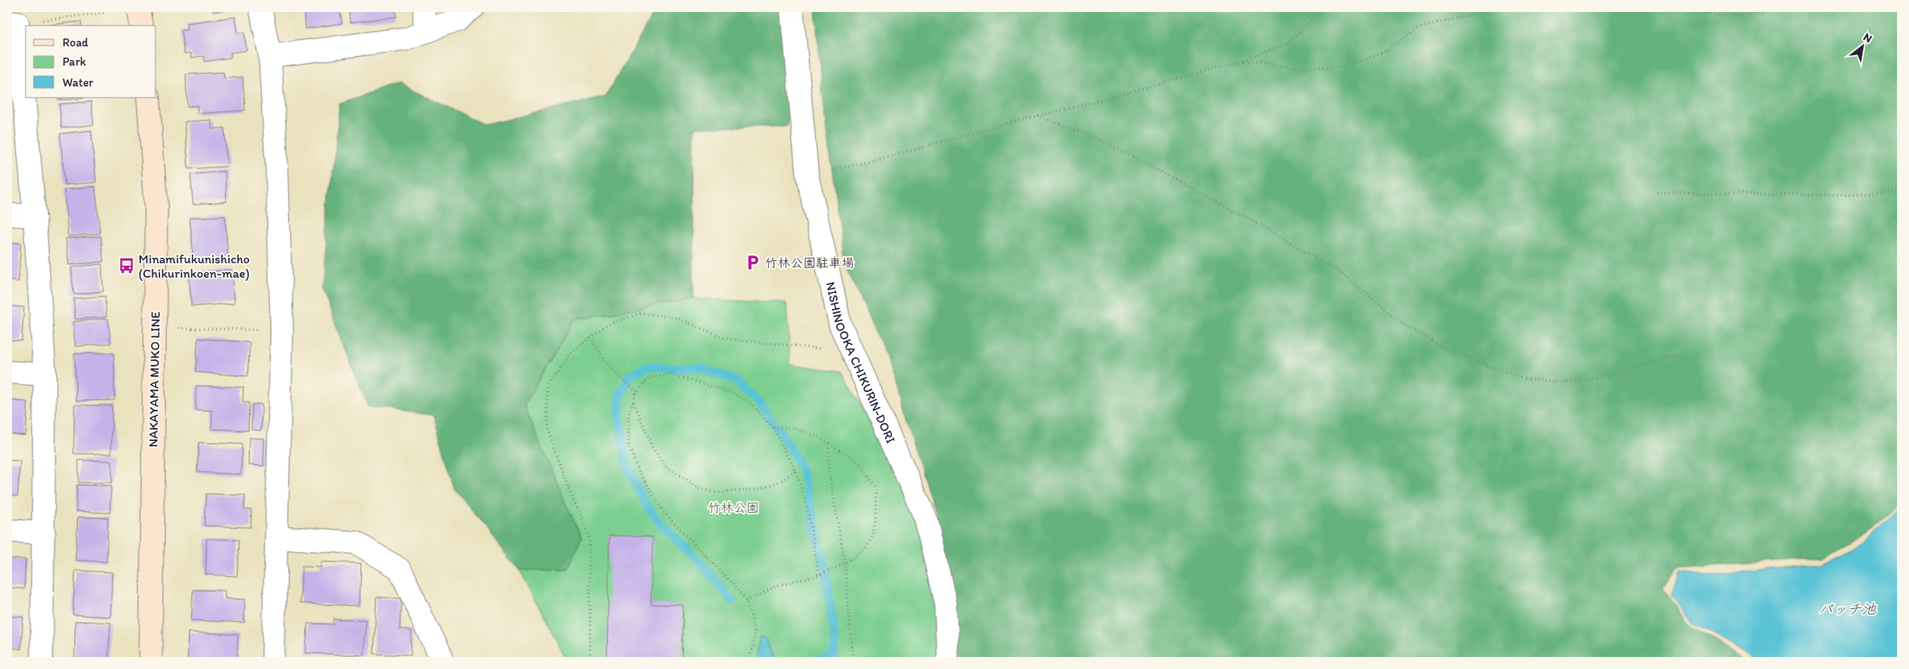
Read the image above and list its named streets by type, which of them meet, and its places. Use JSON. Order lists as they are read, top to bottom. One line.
{"streets":{"main road":["NAKAYAMA MUKO LINE"],"street":["NISHINOOKA CHIKURIN-DORI"]},"water":["パッチ池"],"parks":["竹林公園"],"places":{"parking":["竹林公園駐車場"],"bus stop":["Minamifukunishicho (Chikurinkoen-mae)"]},"legend":["Road","Park","Water"],"north":"top right"}
